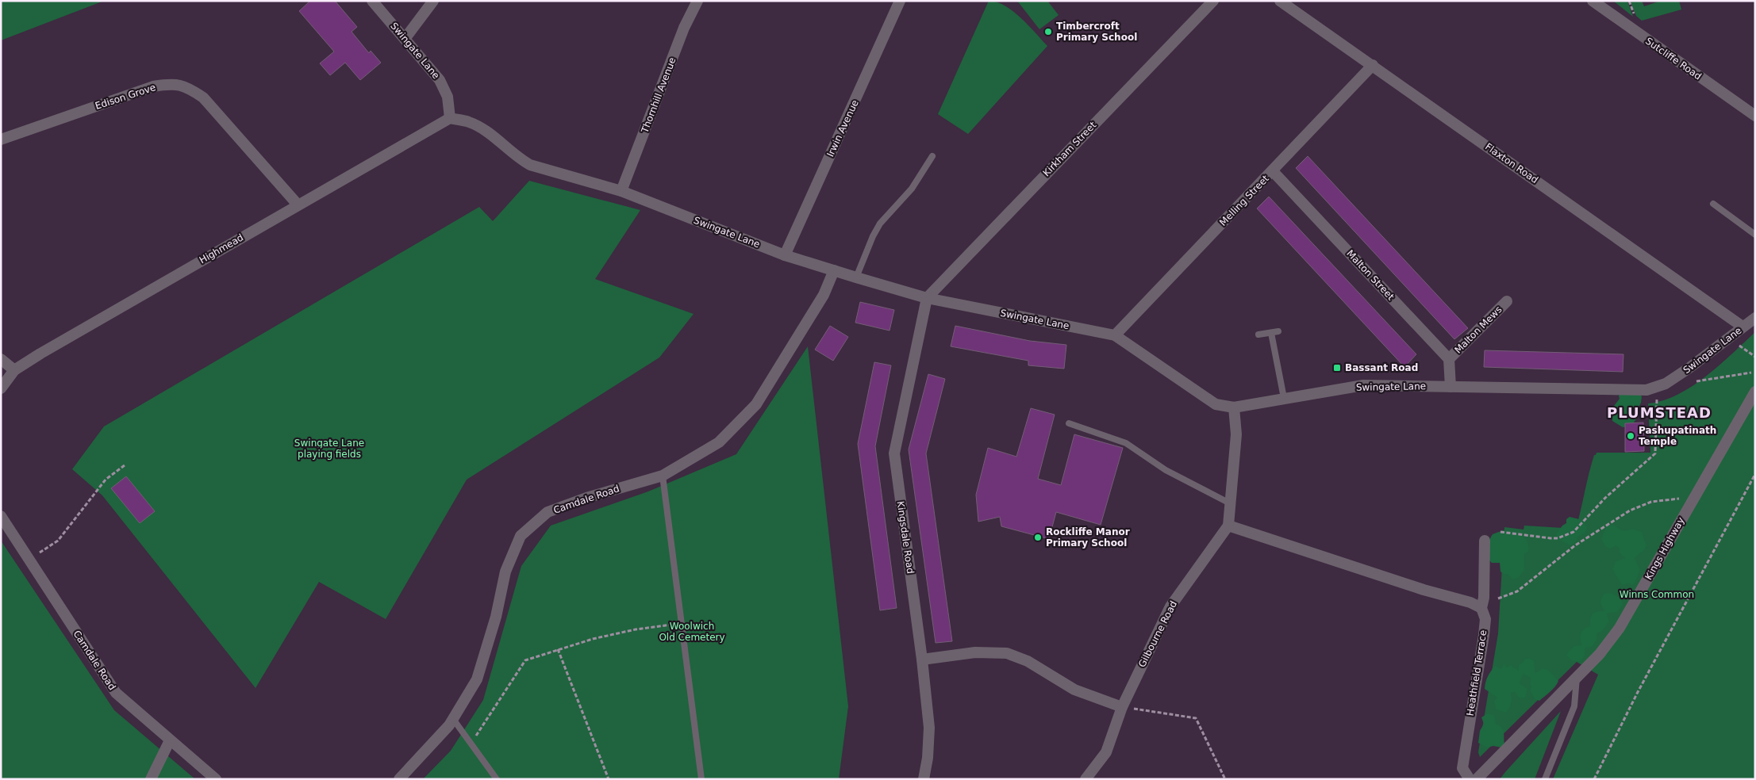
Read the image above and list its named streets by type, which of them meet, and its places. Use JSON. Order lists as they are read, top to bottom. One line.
{"streets":{"street":["Swingate Lane","Sutcliffe Road","Thornhill Avenue","Edison Grove","Irwin Avenue","Kirkham Street","Flaxton Road","Melling Street","Highmead","Malton Street","Malton Mews","Camdale Road","Kingsdale Road","Kings Highway","Gilbourne Road","Heathfield Terrace"]},"crossings":[["Swingate Lane","Thornhill Avenue"],["Swingate Lane","Irwin Avenue"],["Swingate Lane","Kirkham Street"],["Swingate Lane","Flaxton Road"],["Swingate Lane","Melling Street"],["Swingate Lane","Highmead"],["Swingate Lane","Camdale Road"],["Swingate Lane","Kingsdale Road"],["Edison Grove","Highmead"],["Kirkham Street","Kingsdale Road"],["Flaxton Road","Melling Street"],["Melling Street","Malton Street"],["Malton Street","Malton Mews"]],"districts":["PLUMSTEAD"],"parks":["Swingate Lane playing fields","Winns Common","Woolwich Old Cemetery"],"places":{"other":["Timbercroft Primary School","Pashupatinath Temple","Rockliffe Manor Primary School"],"transit":["Bassant Road"]}}
